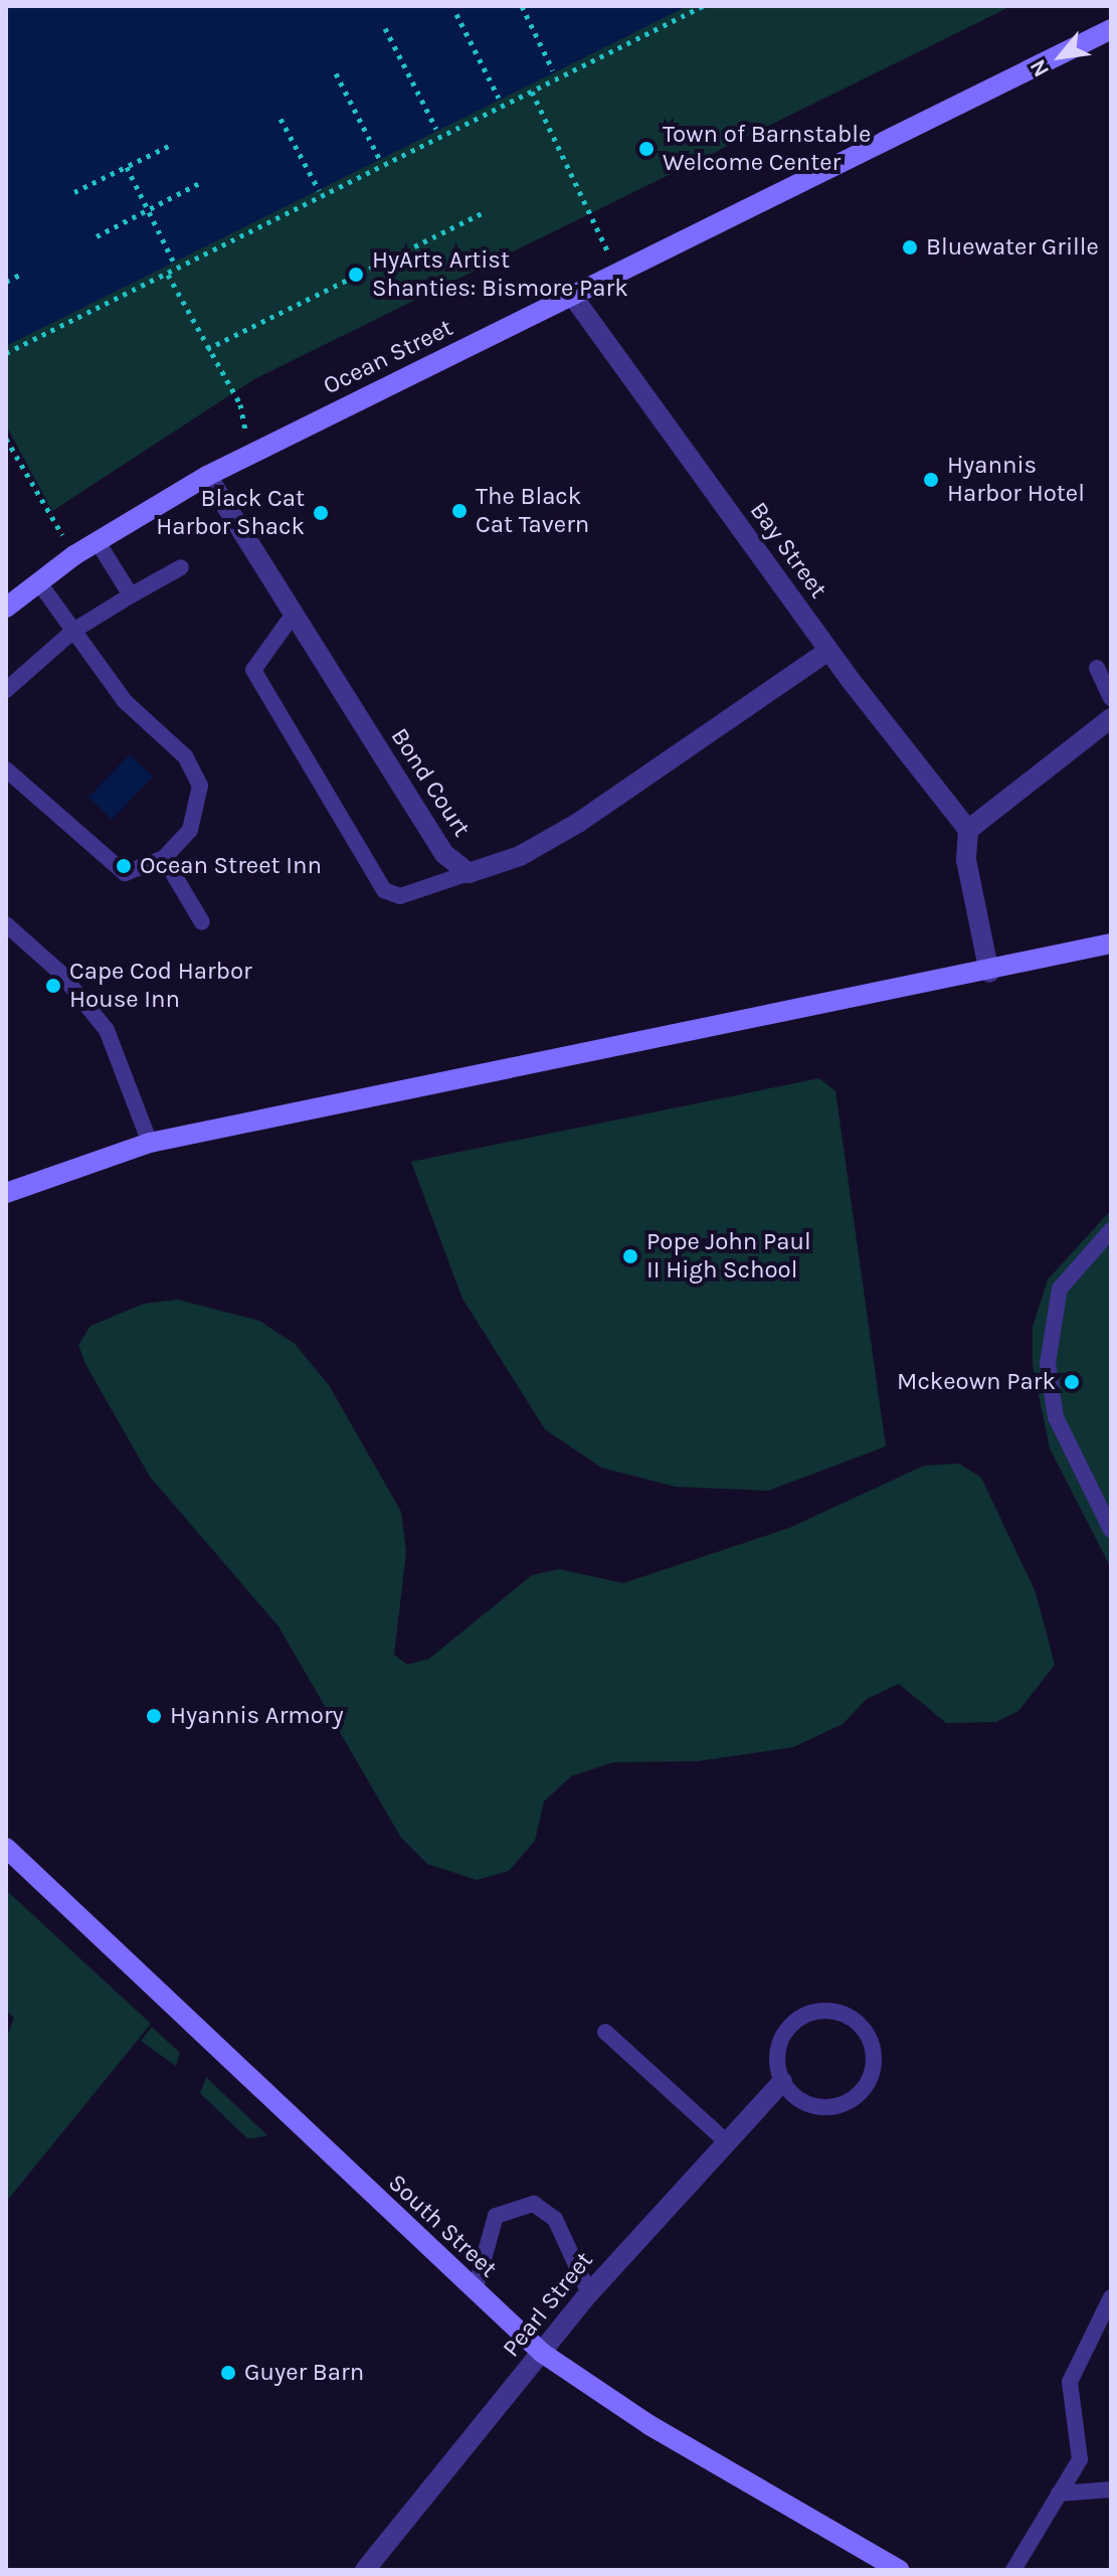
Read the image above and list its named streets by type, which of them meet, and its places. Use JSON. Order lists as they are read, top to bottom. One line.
{"streets":{"main road":["Ocean Street","South Street"],"street":["Bay Street","Bond Court","Pearl Street"]},"crossings":[["Ocean Street","Bay Street"],["Ocean Street","Bond Court"],["Bay Street","Bond Court"],["South Street","Pearl Street"]],"places":["Town of Barnstable Welcome Center","Bluewater Grille","HyArts Artist Shanties: Bismore Park","Hyannis Harbor Hotel","The Black Cat Tavern","Black Cat Harbor Shack","Ocean Street Inn","Cape Cod Harbor House Inn","Pope John Paul II High School","Mckeown Park","Hyannis Armory","Guyer Barn"],"north":"bottom left"}
